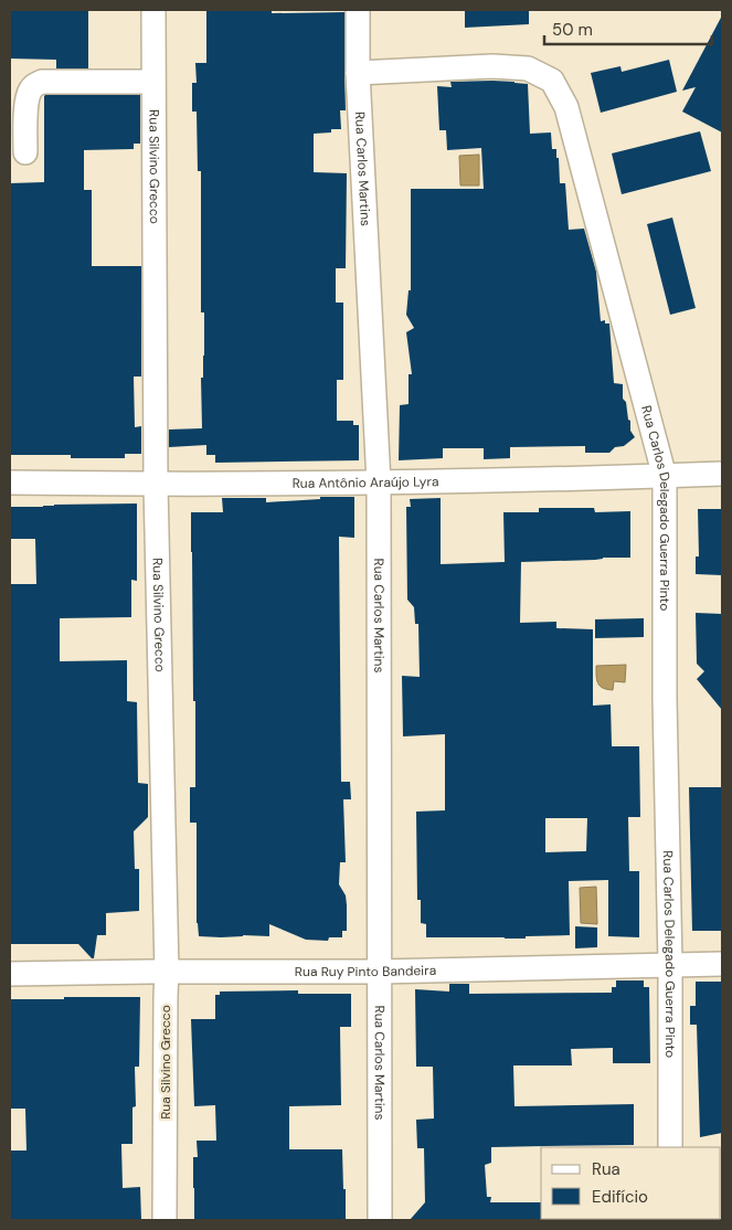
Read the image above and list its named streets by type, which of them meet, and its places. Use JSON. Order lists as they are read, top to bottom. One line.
{"streets":{"street":["Rua Silvino Grecco","Rua Carlos Martins","Rua Antônio Araújo Lyra","Rua Carlos Delegado Guerra Pinto","Rua Ruy Pinto Bandeira"]},"crossings":[["Rua Silvino Grecco","Rua Antônio Araújo Lyra"],["Rua Silvino Grecco","Rua Ruy Pinto Bandeira"],["Rua Carlos Martins","Rua Antônio Araújo Lyra"],["Rua Carlos Martins","Rua Carlos Delegado Guerra Pinto"],["Rua Carlos Martins","Rua Ruy Pinto Bandeira"],["Rua Antônio Araújo Lyra","Rua Carlos Delegado Guerra Pinto"],["Rua Carlos Delegado Guerra Pinto","Rua Ruy Pinto Bandeira"]],"legend":["Rua","Edifício"],"scale_bar":"50 m"}
